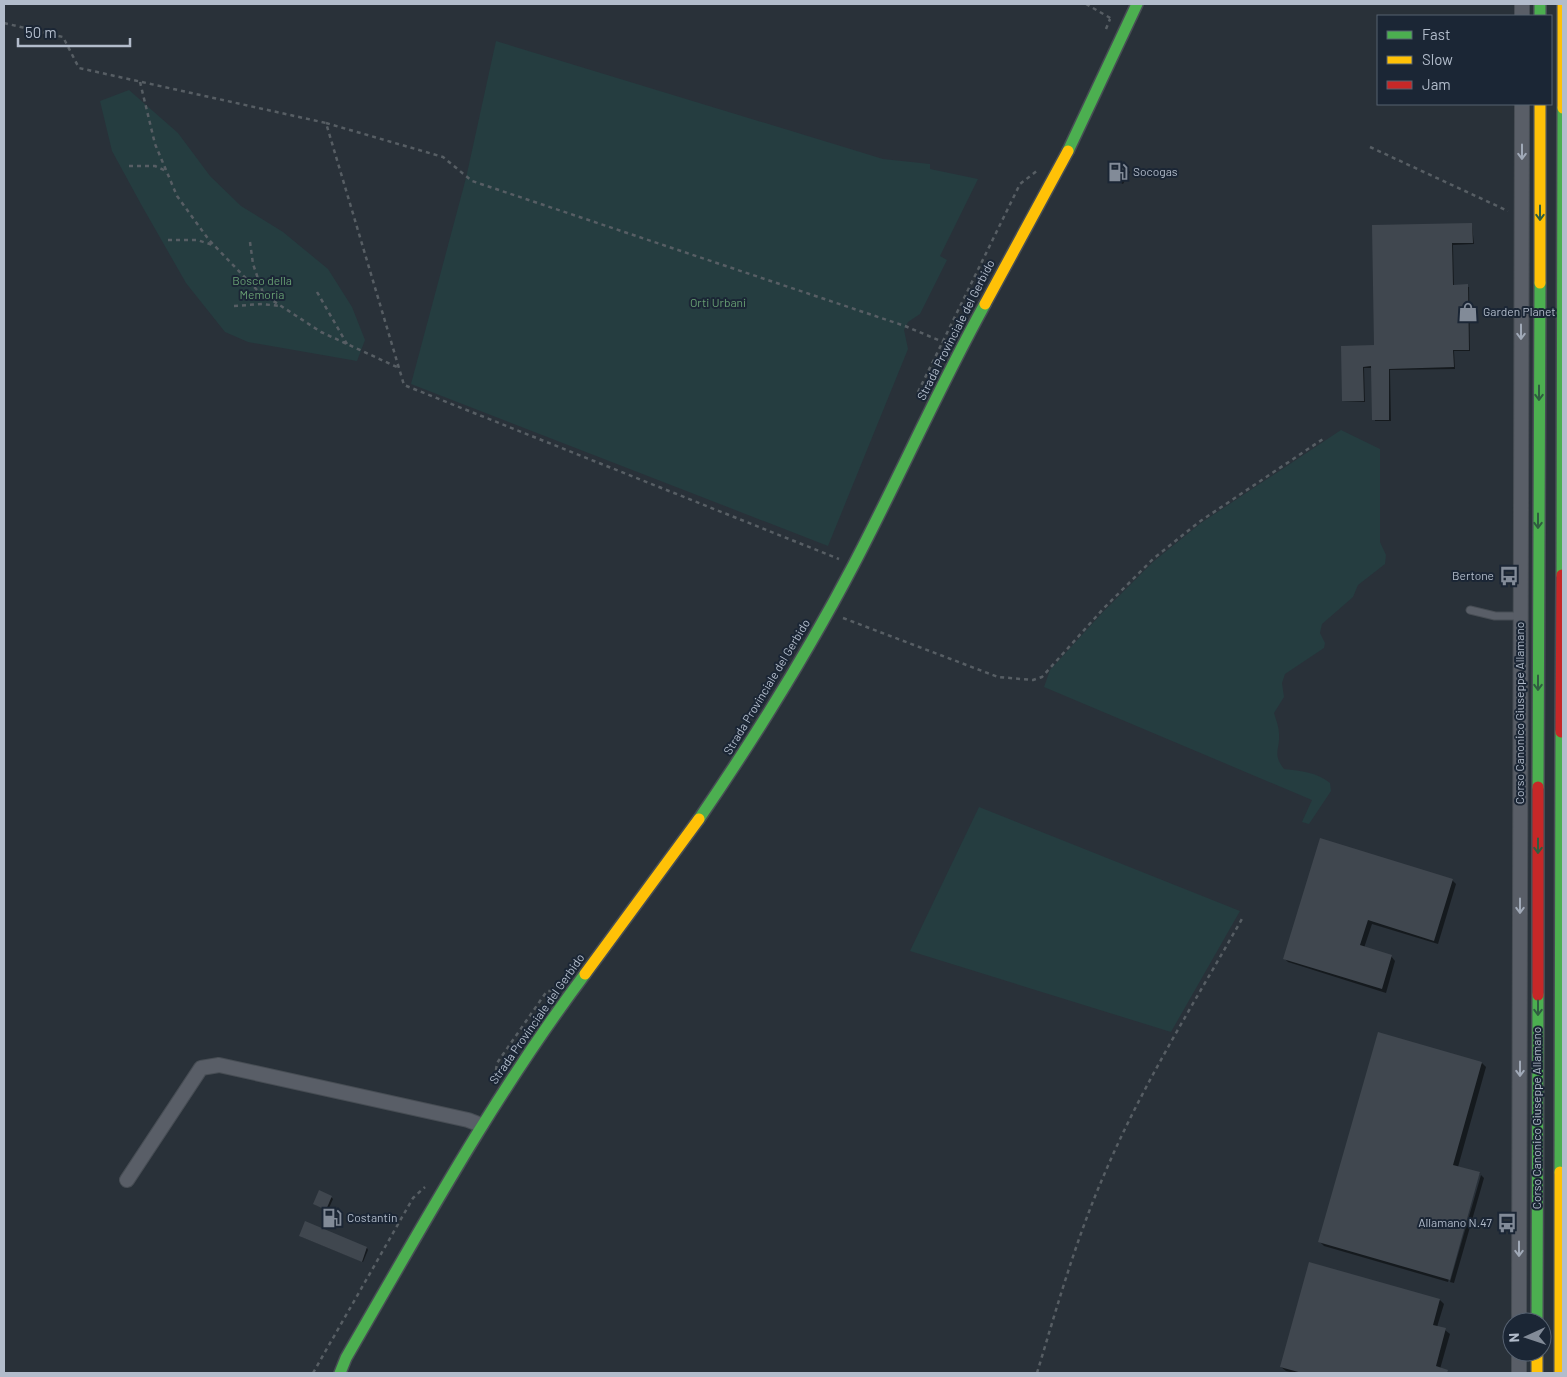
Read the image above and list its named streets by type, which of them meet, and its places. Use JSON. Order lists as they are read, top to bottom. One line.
{"streets":{"main road":["Strada Provinciale del Gerbido","Corso Canonico Giuseppe Allamano"]},"parks":["Bosco della Memoria","Orti Urbani"],"places":{"fuel station":["Socogas","Costantin"],"shop":["Garden Planet"],"bus stop":["Bertone","Allamano N.47"]},"legend":["Fast","Slow","Jam"],"scale_bar":"50 m","north":"left"}
